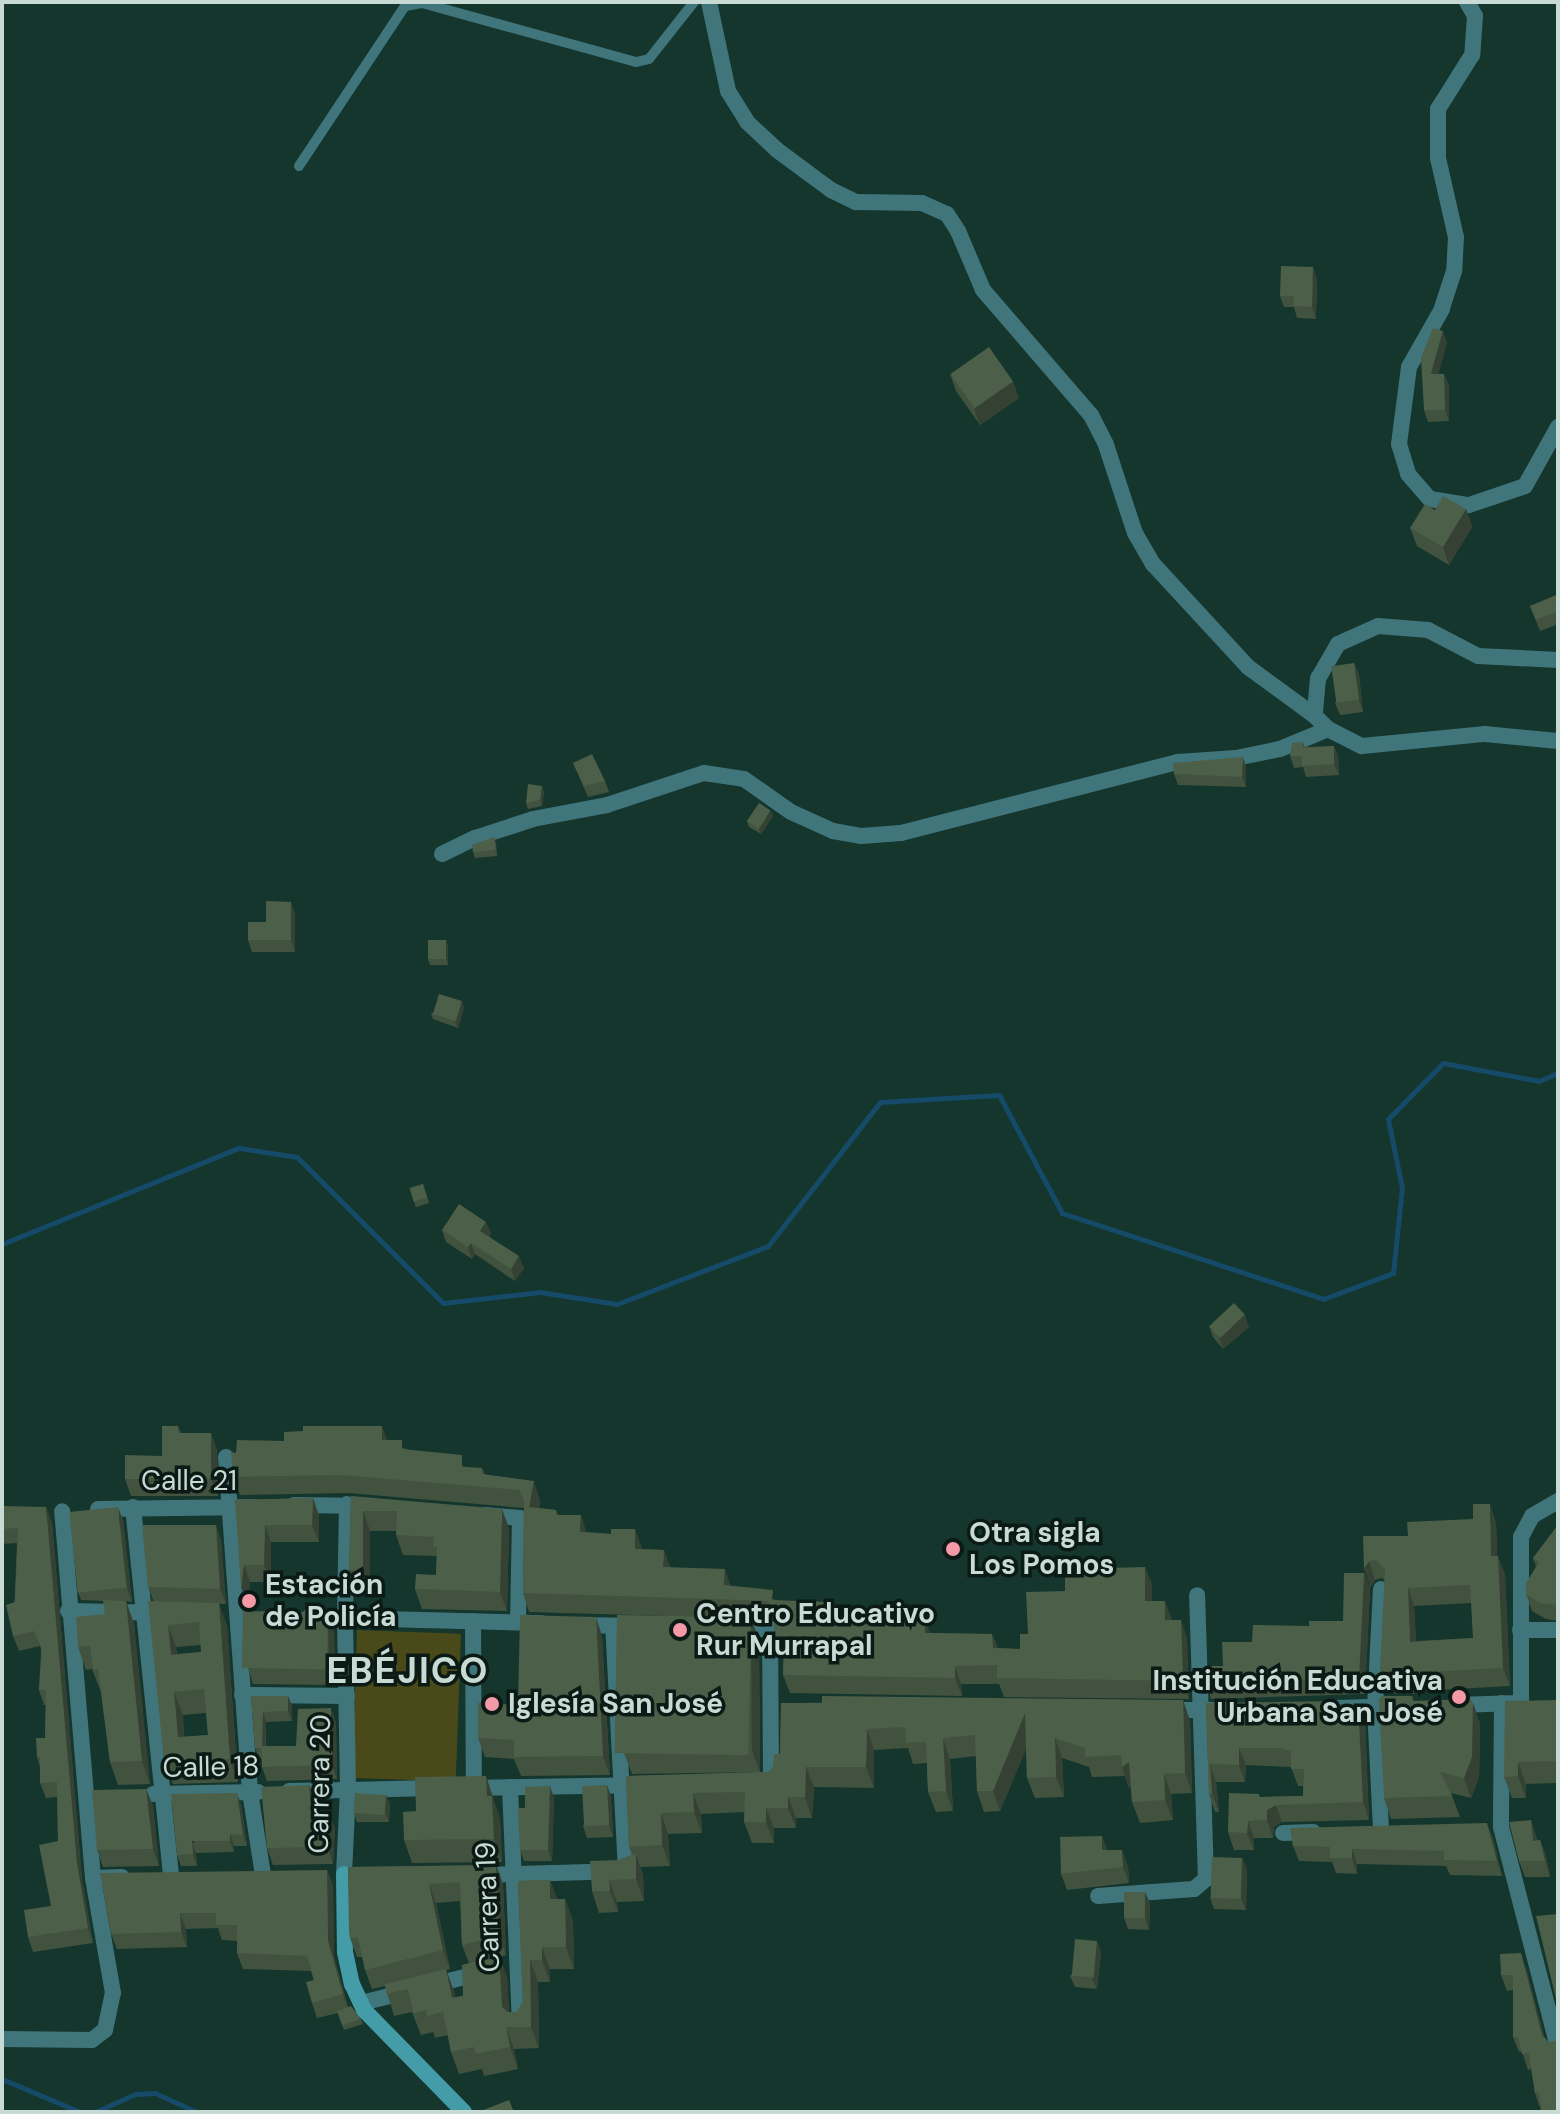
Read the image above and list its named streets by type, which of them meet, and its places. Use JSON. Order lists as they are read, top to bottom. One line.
{"streets":{"street":["Calle 21","Calle 18","Carrera 20","Carrera 19"]},"crossings":[["Calle 21","Carrera 20"],["Calle 18","Carrera 20"],["Calle 18","Carrera 19"]],"districts":["EBÉJICO"],"places":["Otra sigla Los Pomos","Estación de Policía","Centro Educativo Rur Murrapal","Institución Educativa Urbana San José","Iglesía San José"]}
